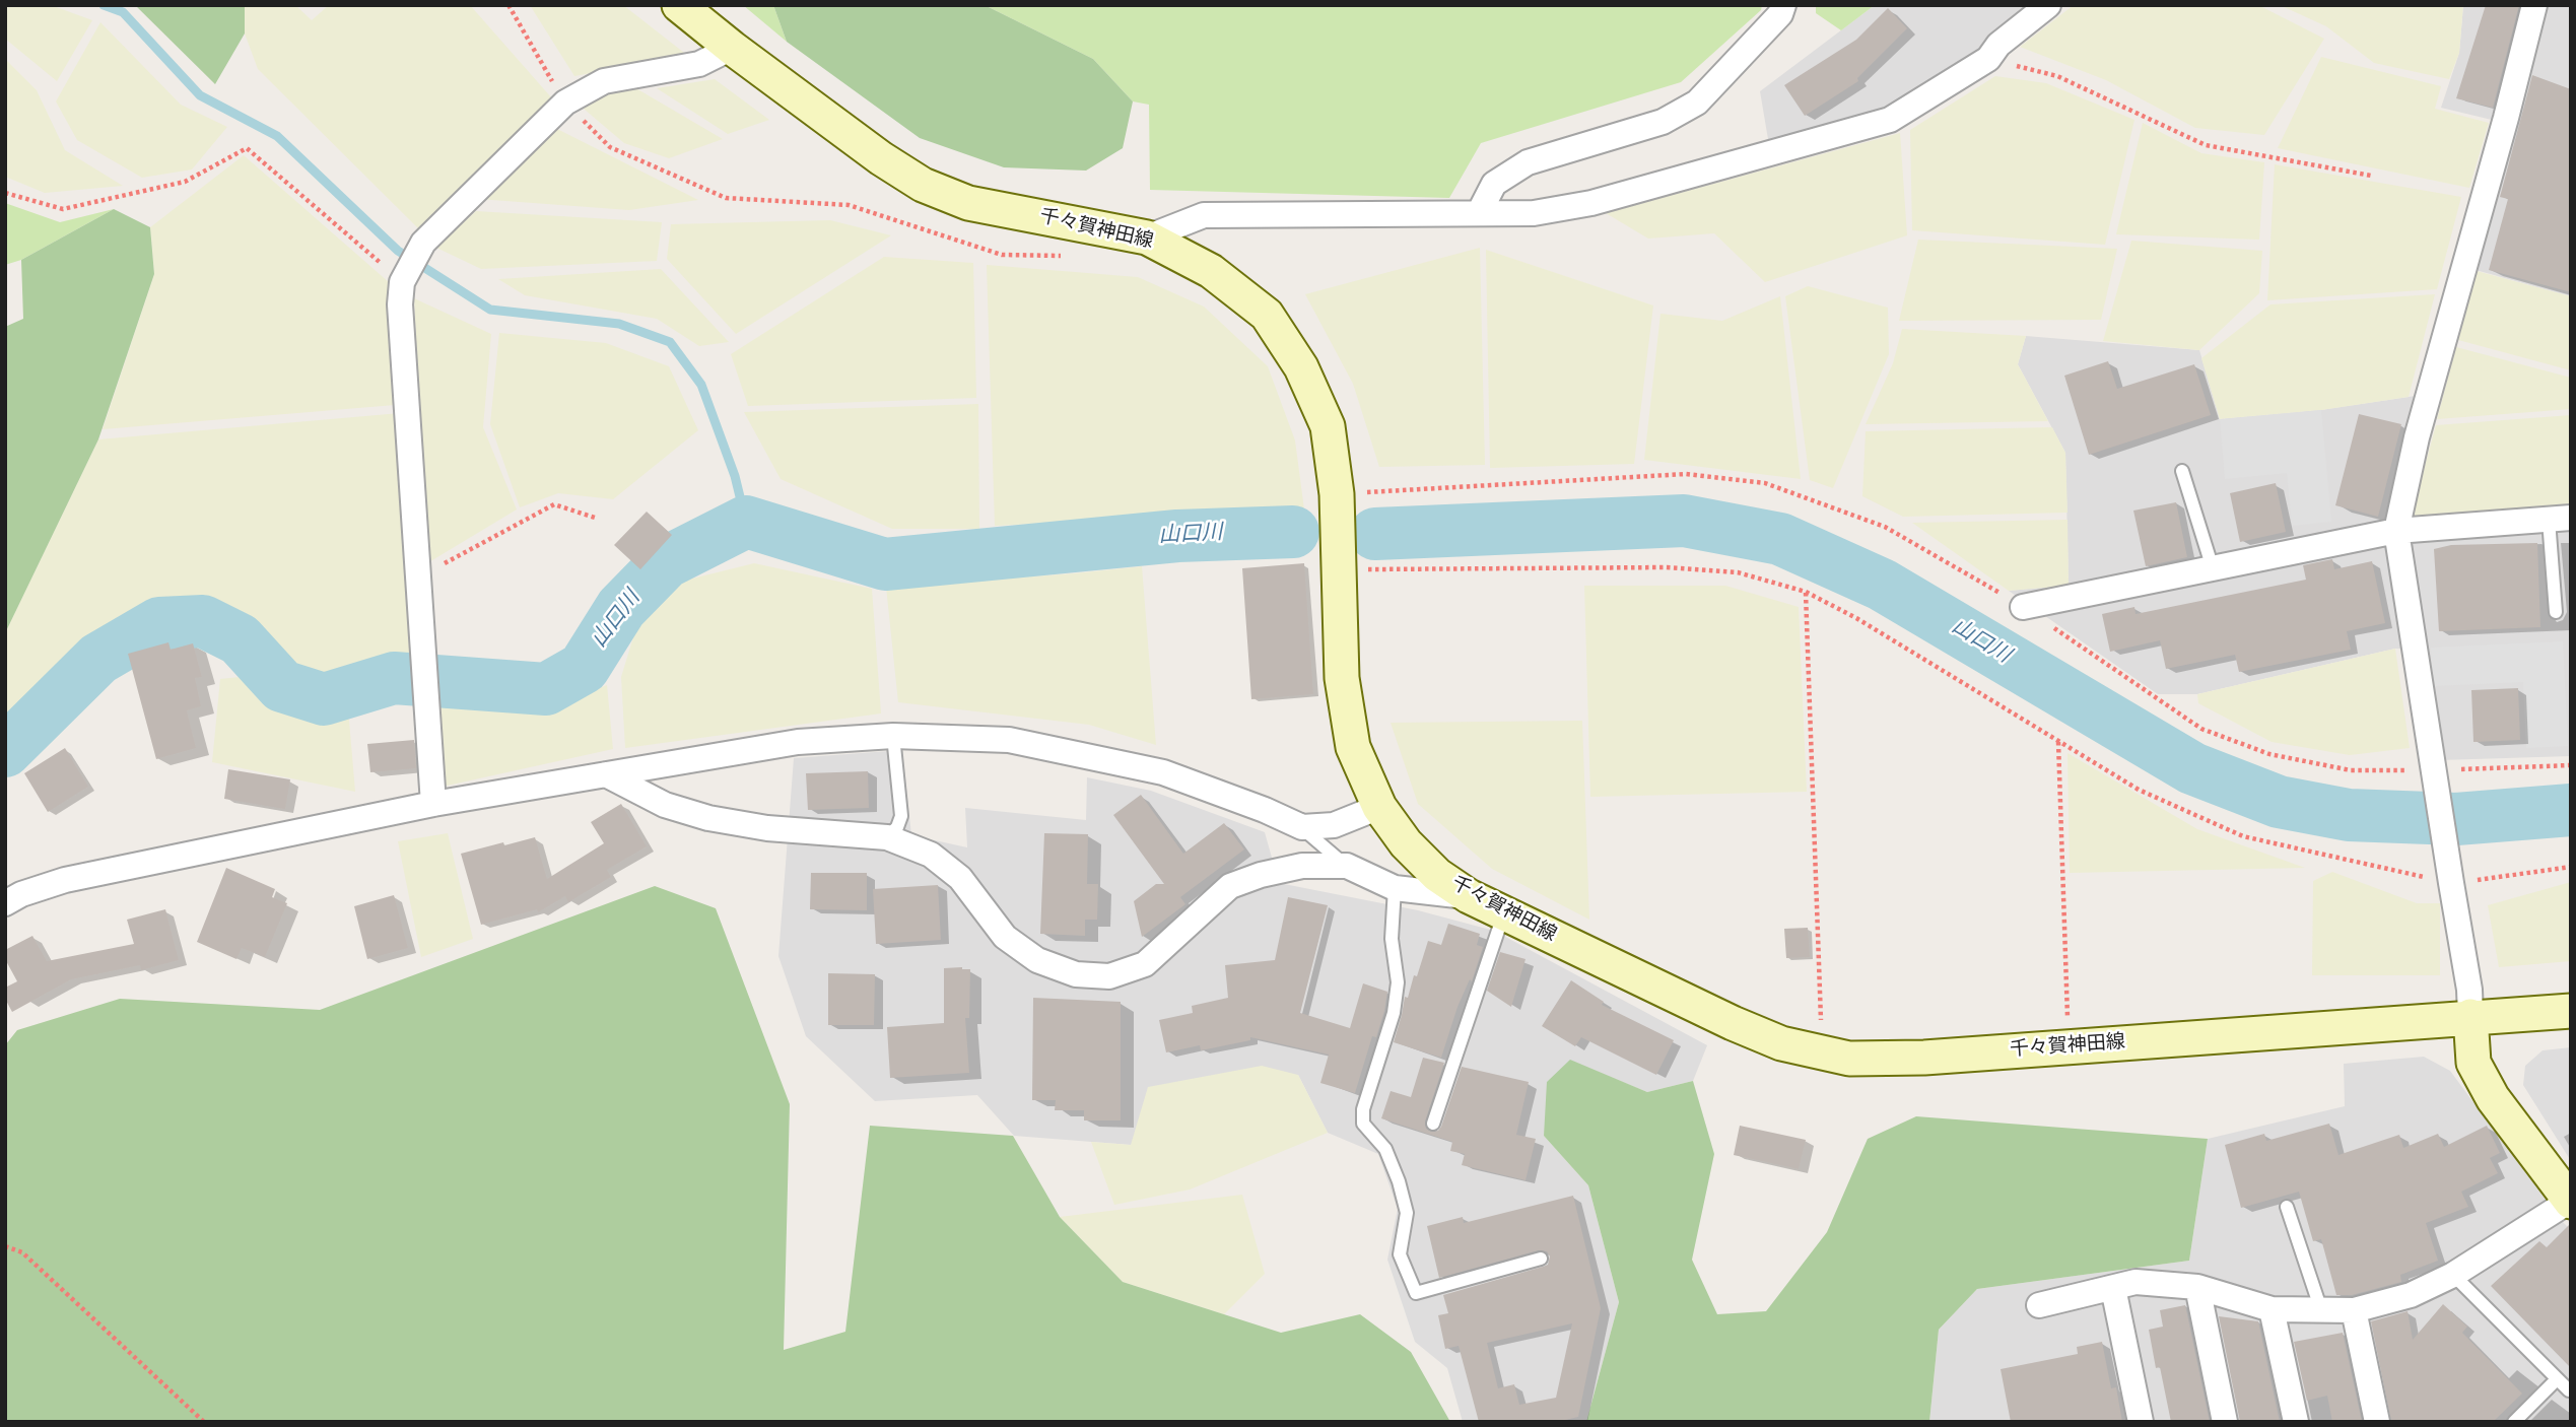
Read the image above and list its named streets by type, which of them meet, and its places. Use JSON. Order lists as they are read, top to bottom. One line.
{"streets":{"main road":["千々賀神田線"]},"water":["山口川"]}
